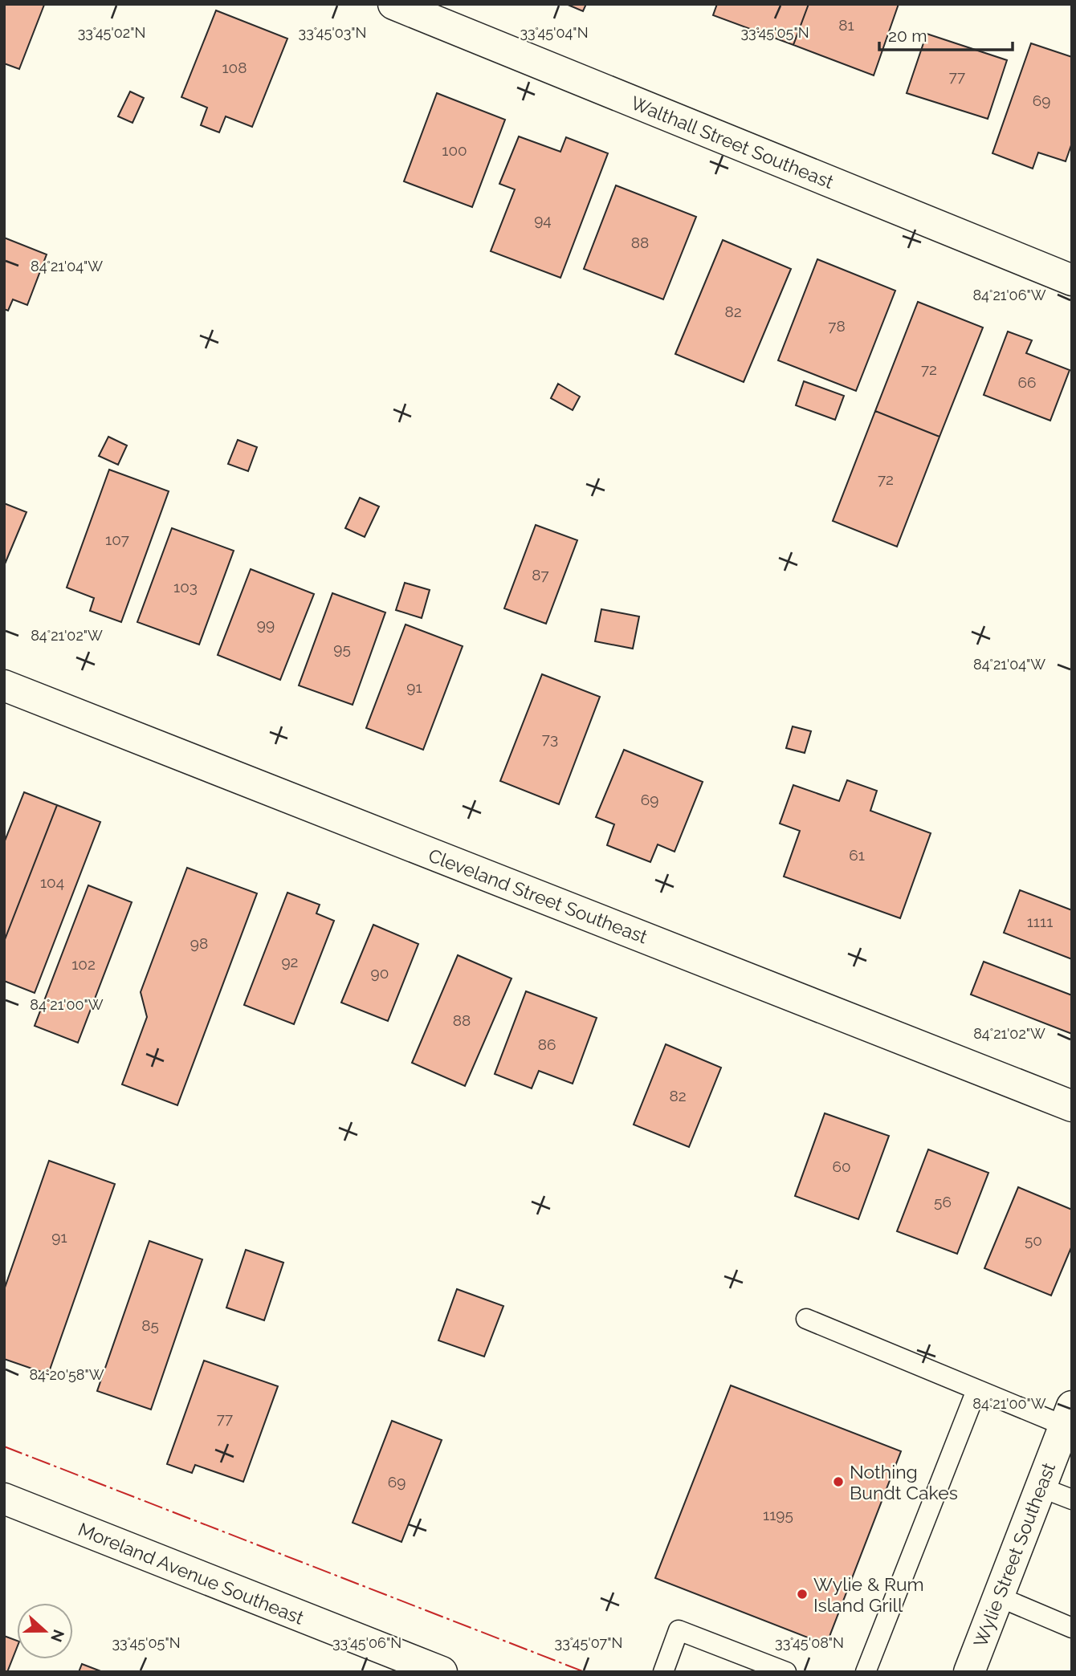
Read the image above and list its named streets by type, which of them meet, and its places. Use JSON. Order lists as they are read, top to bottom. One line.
{"streets":{"main road":["Walthall Street Southeast","Cleveland Street Southeast","Wylie Street Southeast","Moreland Avenue Southeast"]},"places":["Nothing Bundt Cakes","Wylie & Rum Island Grill"],"house_numbers":["81","108","77","69","100","94","88","82","78","72","66","72","107","87","103","99","95","91","73","69","61","104","1111","98","92","102","90","88","86","82","60","56","91","50","85","77","69","1195"],"scale_bar":"20 m","north":"right","coordinates":["33°45'04\"N","33°45'05\"N","33°45'02\"N","33°45'03\"N","84°21'04\"W","84°21'06\"W","84°21'02\"W","84°21'00\"W","84°20'58\"W","33°45'06\"N","33°45'07\"N","33°45'08\"N"]}
